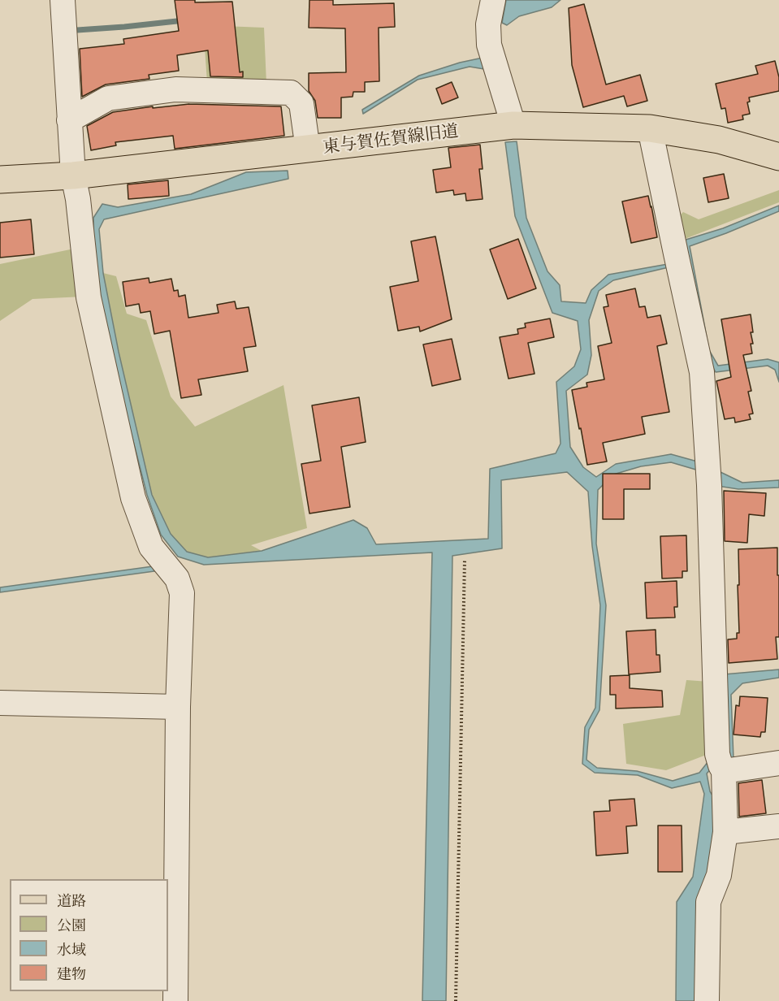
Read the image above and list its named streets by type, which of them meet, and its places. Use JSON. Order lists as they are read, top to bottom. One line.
{"streets":{"main road":["東与賀佐賀線旧道"]},"legend":["道路","公園","水域","建物"]}
